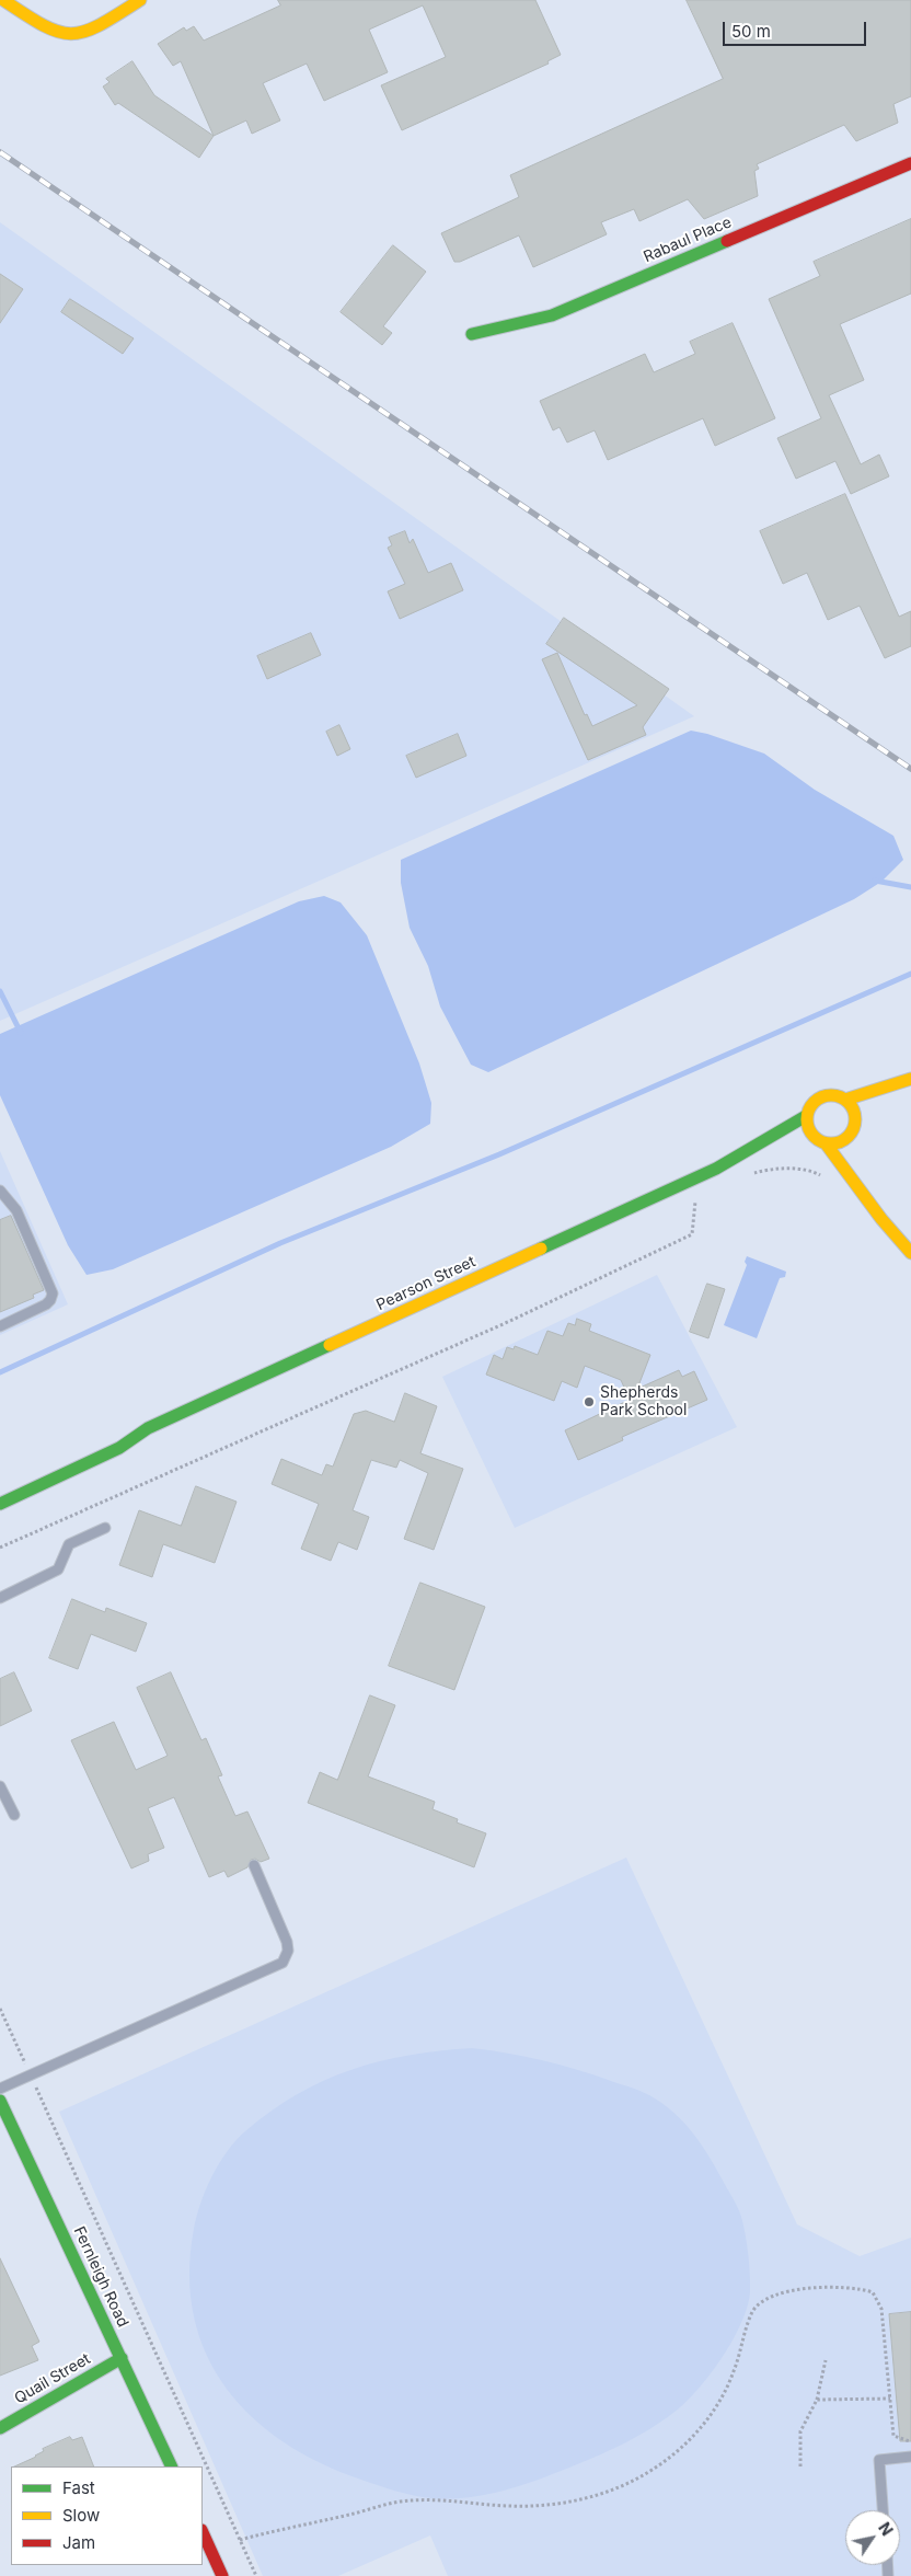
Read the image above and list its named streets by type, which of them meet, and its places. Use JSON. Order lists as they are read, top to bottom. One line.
{"streets":{"street":["Rabaul Place","Pearson Street","Fernleigh Road","Quail Street"]},"crossings":[["Fernleigh Road","Quail Street"]],"places":["Shepherds Park School"],"legend":["Fast","Slow","Jam"],"scale_bar":"50 m","north":"top right"}
